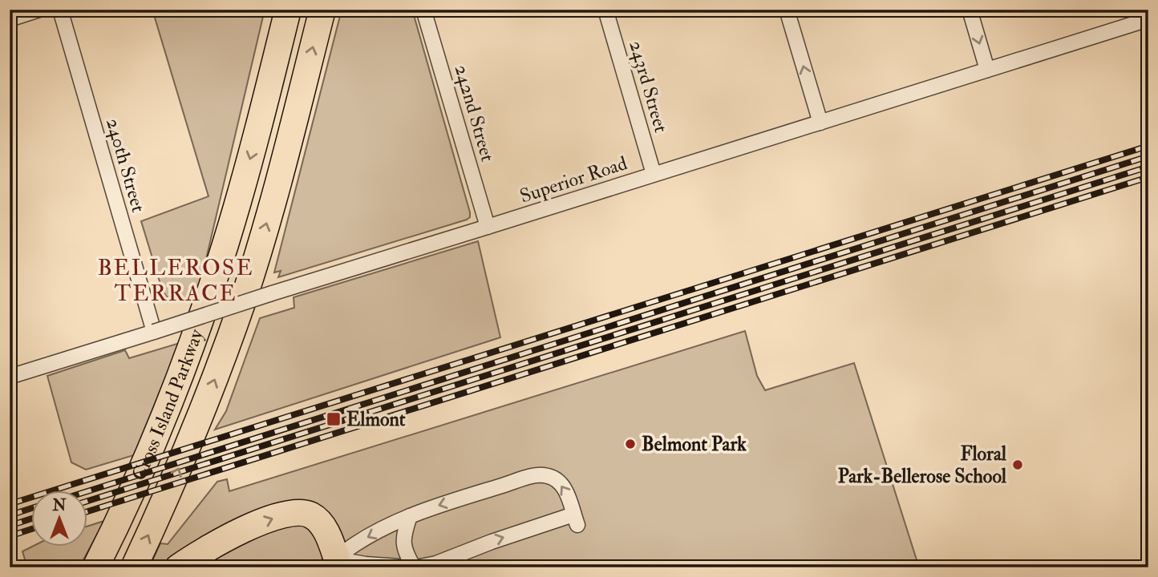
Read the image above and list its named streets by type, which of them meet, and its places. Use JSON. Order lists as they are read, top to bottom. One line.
{"streets":{"highway":["Cross Island Parkway"],"street":["243rd Street","242nd Street","240th Street","Superior Road"]},"crossings":[["243rd Street","Superior Road"],["242nd Street","Superior Road"],["240th Street","Superior Road"]],"districts":["BELLEROSE TERRACE"],"places":{"transit":["Elmont"],"other":["Belmont Park","Floral Park-Bellerose School"]},"north":"top"}
